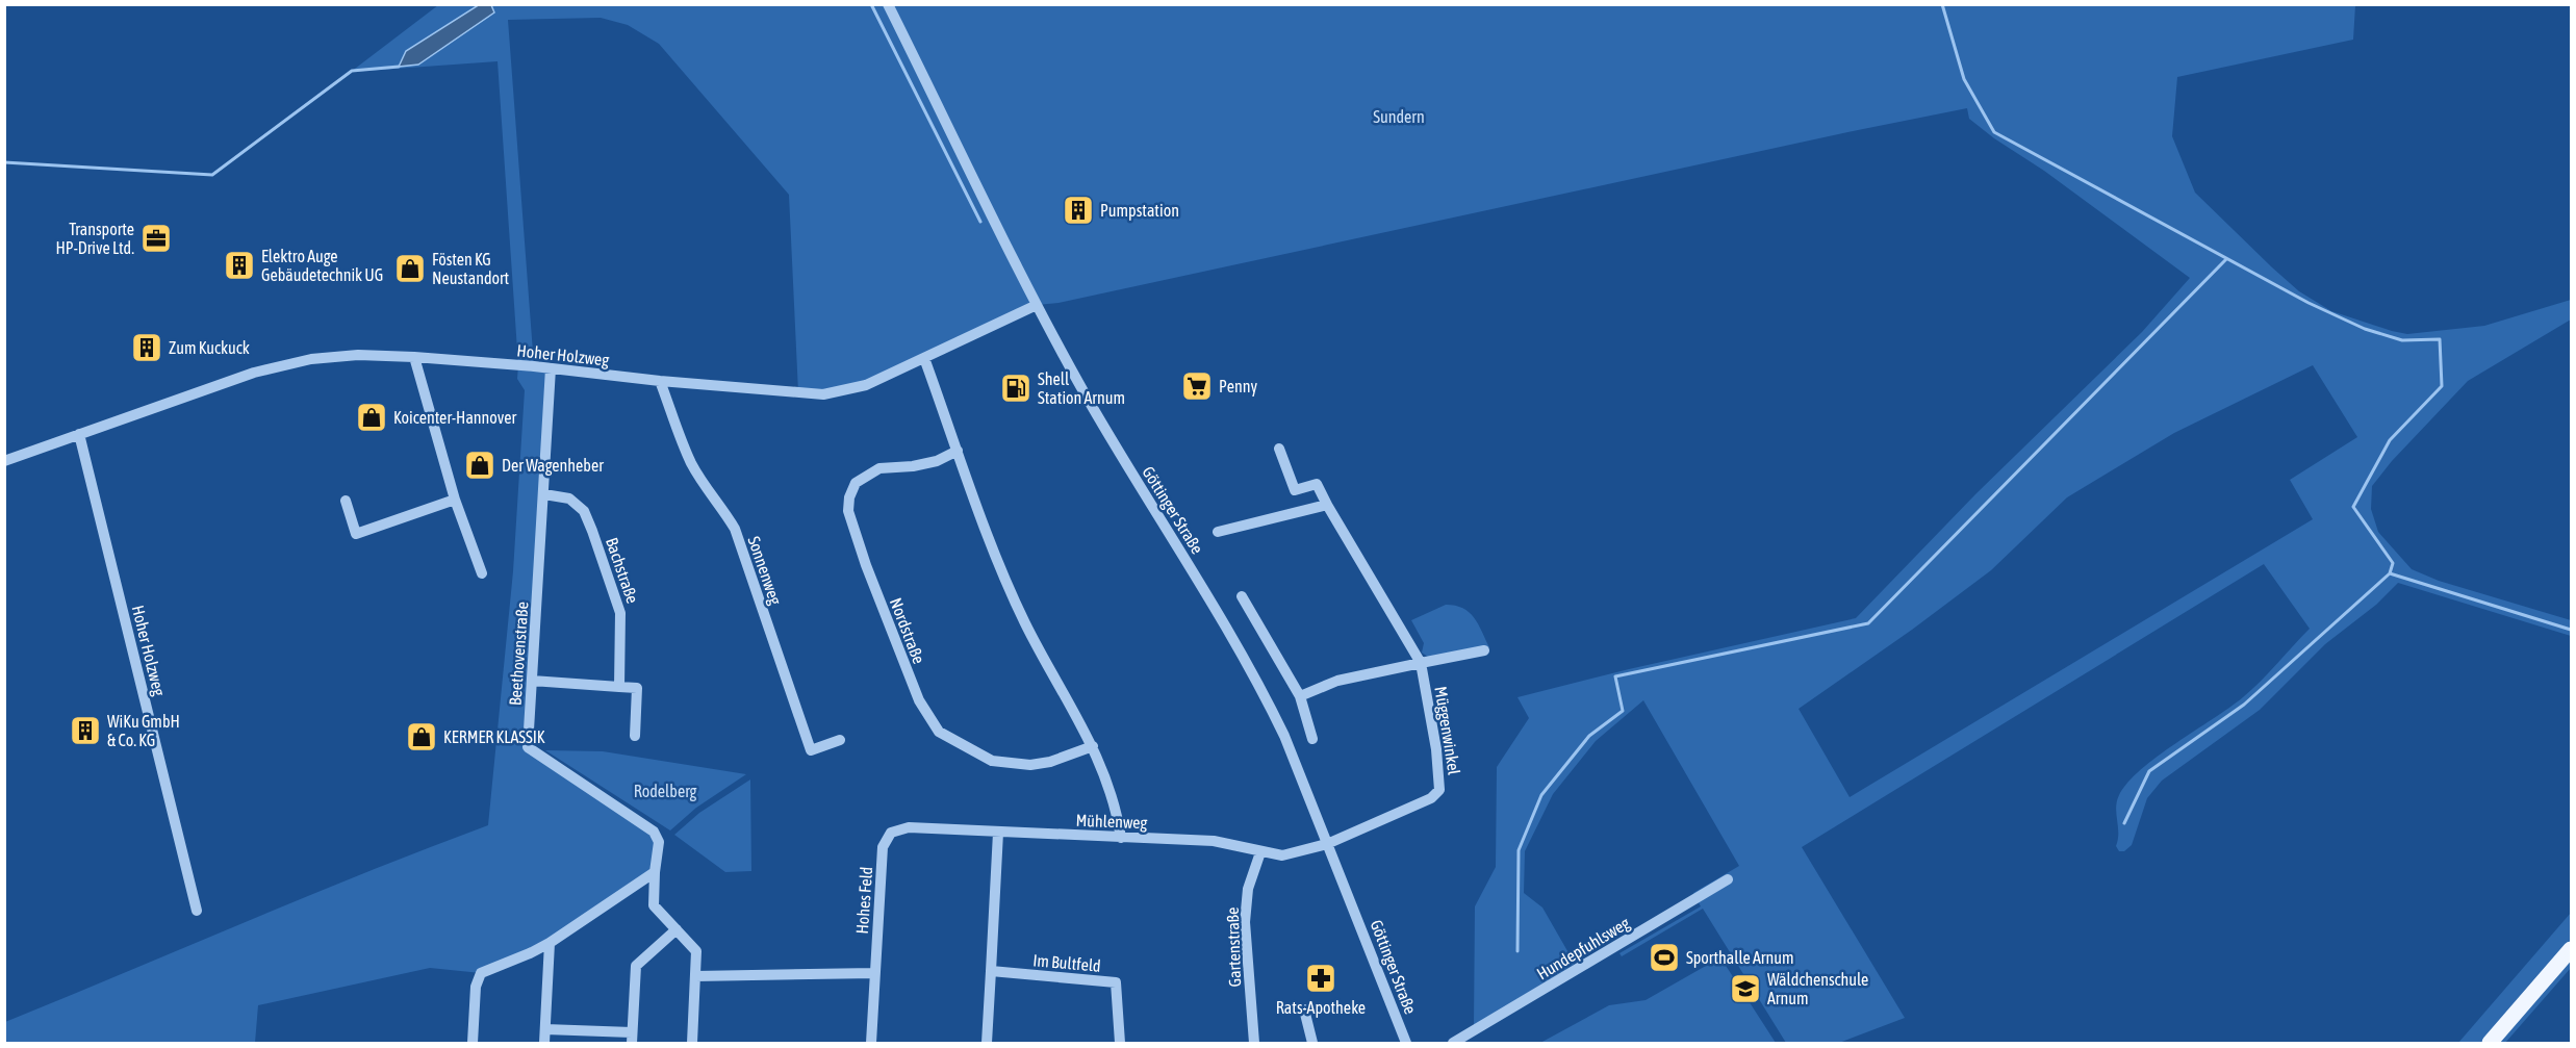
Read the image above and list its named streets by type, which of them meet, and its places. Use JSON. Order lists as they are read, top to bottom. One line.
{"streets":{"street":["Hoher Holzweg","Göttinger Straße","Bachstraße","Sonnenweg","Nordstraße","Beethovenstraße","Müggenwinkel","Mühlenweg","Hohes Feld","Gartenstraße","Hundepfuhlsweg","Im Bultfeld"]},"crossings":[["Hoher Holzweg","Göttinger Straße"],["Hoher Holzweg","Sonnenweg"],["Hoher Holzweg","Beethovenstraße"],["Göttinger Straße","Müggenwinkel"],["Göttinger Straße","Mühlenweg"],["Bachstraße","Beethovenstraße"],["Müggenwinkel","Mühlenweg"],["Mühlenweg","Hohes Feld"],["Mühlenweg","Gartenstraße"]],"parks":["Sundern","Rodelberg"],"places":{"building":["Pumpstation","Elektro Auge Gebäudetechnik UG","Zum Kuckuck","WiKu GmbH & Co. KG"],"office":["Transporte HP-Drive Ltd."],"shop":["Fösten KG Neustandort","Koicenter-Hannover","Der Wagenheber","KERMER KLASSIK"],"supermarket":["Penny"],"fuel station":["Shell Station Arnum"],"sports":["Sporthalle Arnum"],"pharmacy":["Rats-Apotheke"],"school or university":["Wäldchenschule Arnum"]}}
